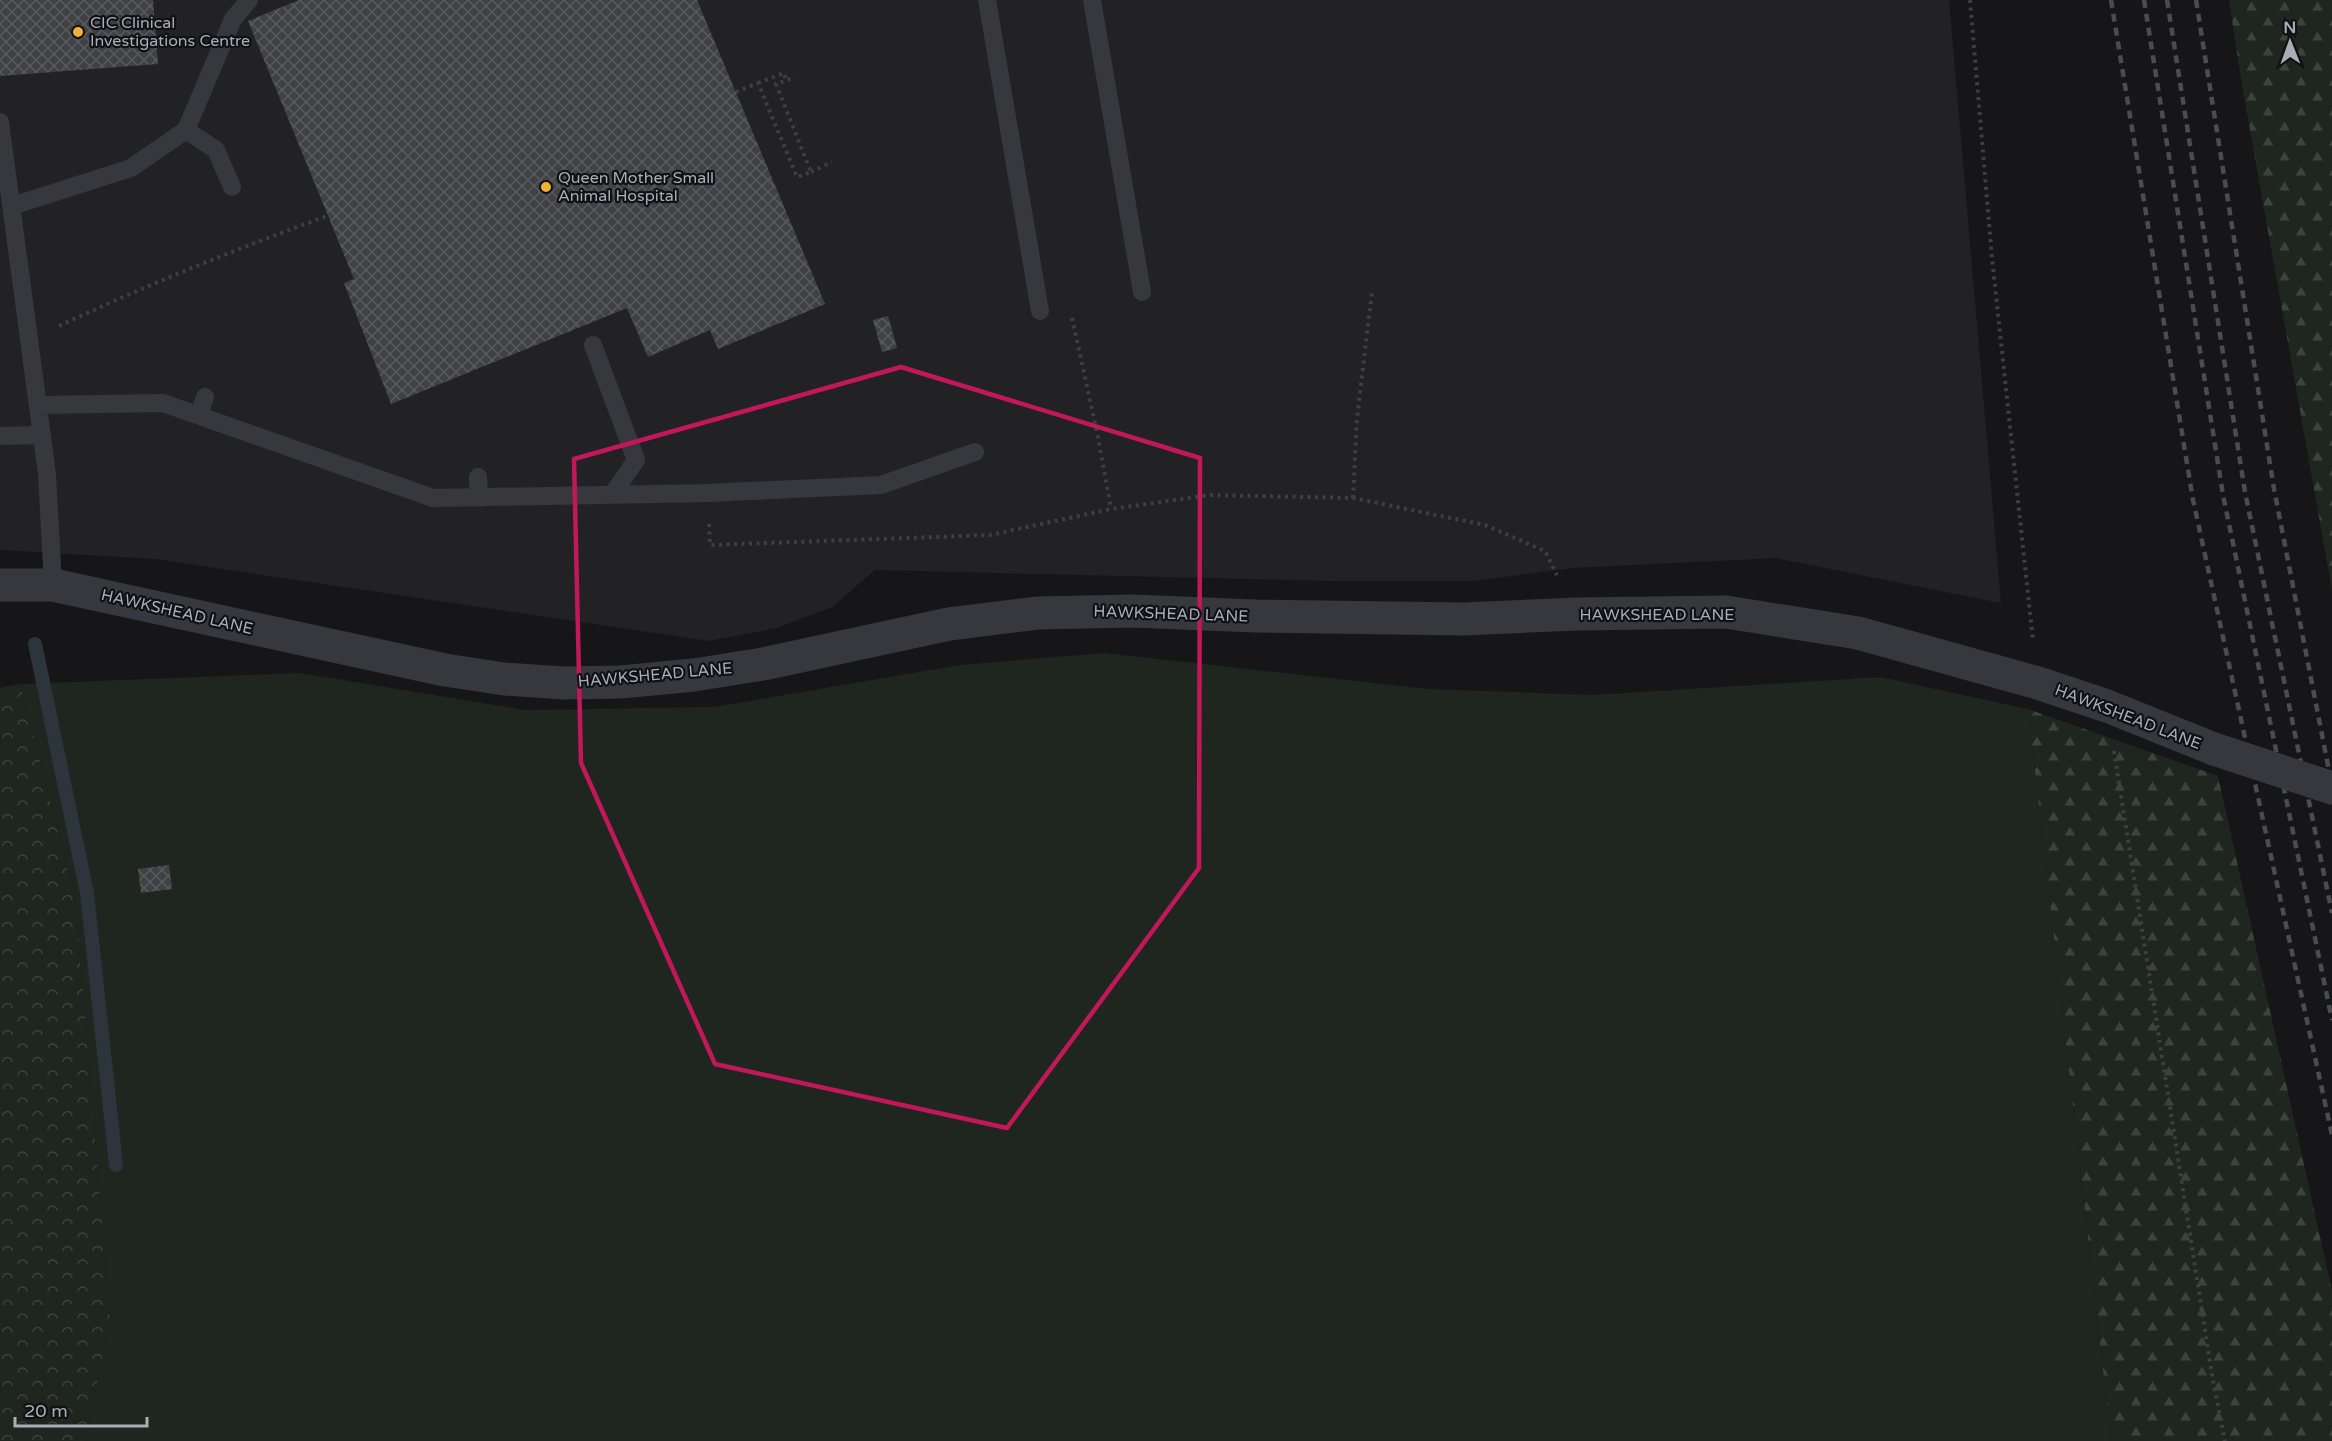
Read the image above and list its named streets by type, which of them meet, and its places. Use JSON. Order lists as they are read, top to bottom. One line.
{"streets":{"street":["HAWKSHEAD LANE"]},"places":["CIC Clinical Investigations Centre","Queen Mother Small Animal Hospital"],"scale_bar":"20 m","north":"top"}
